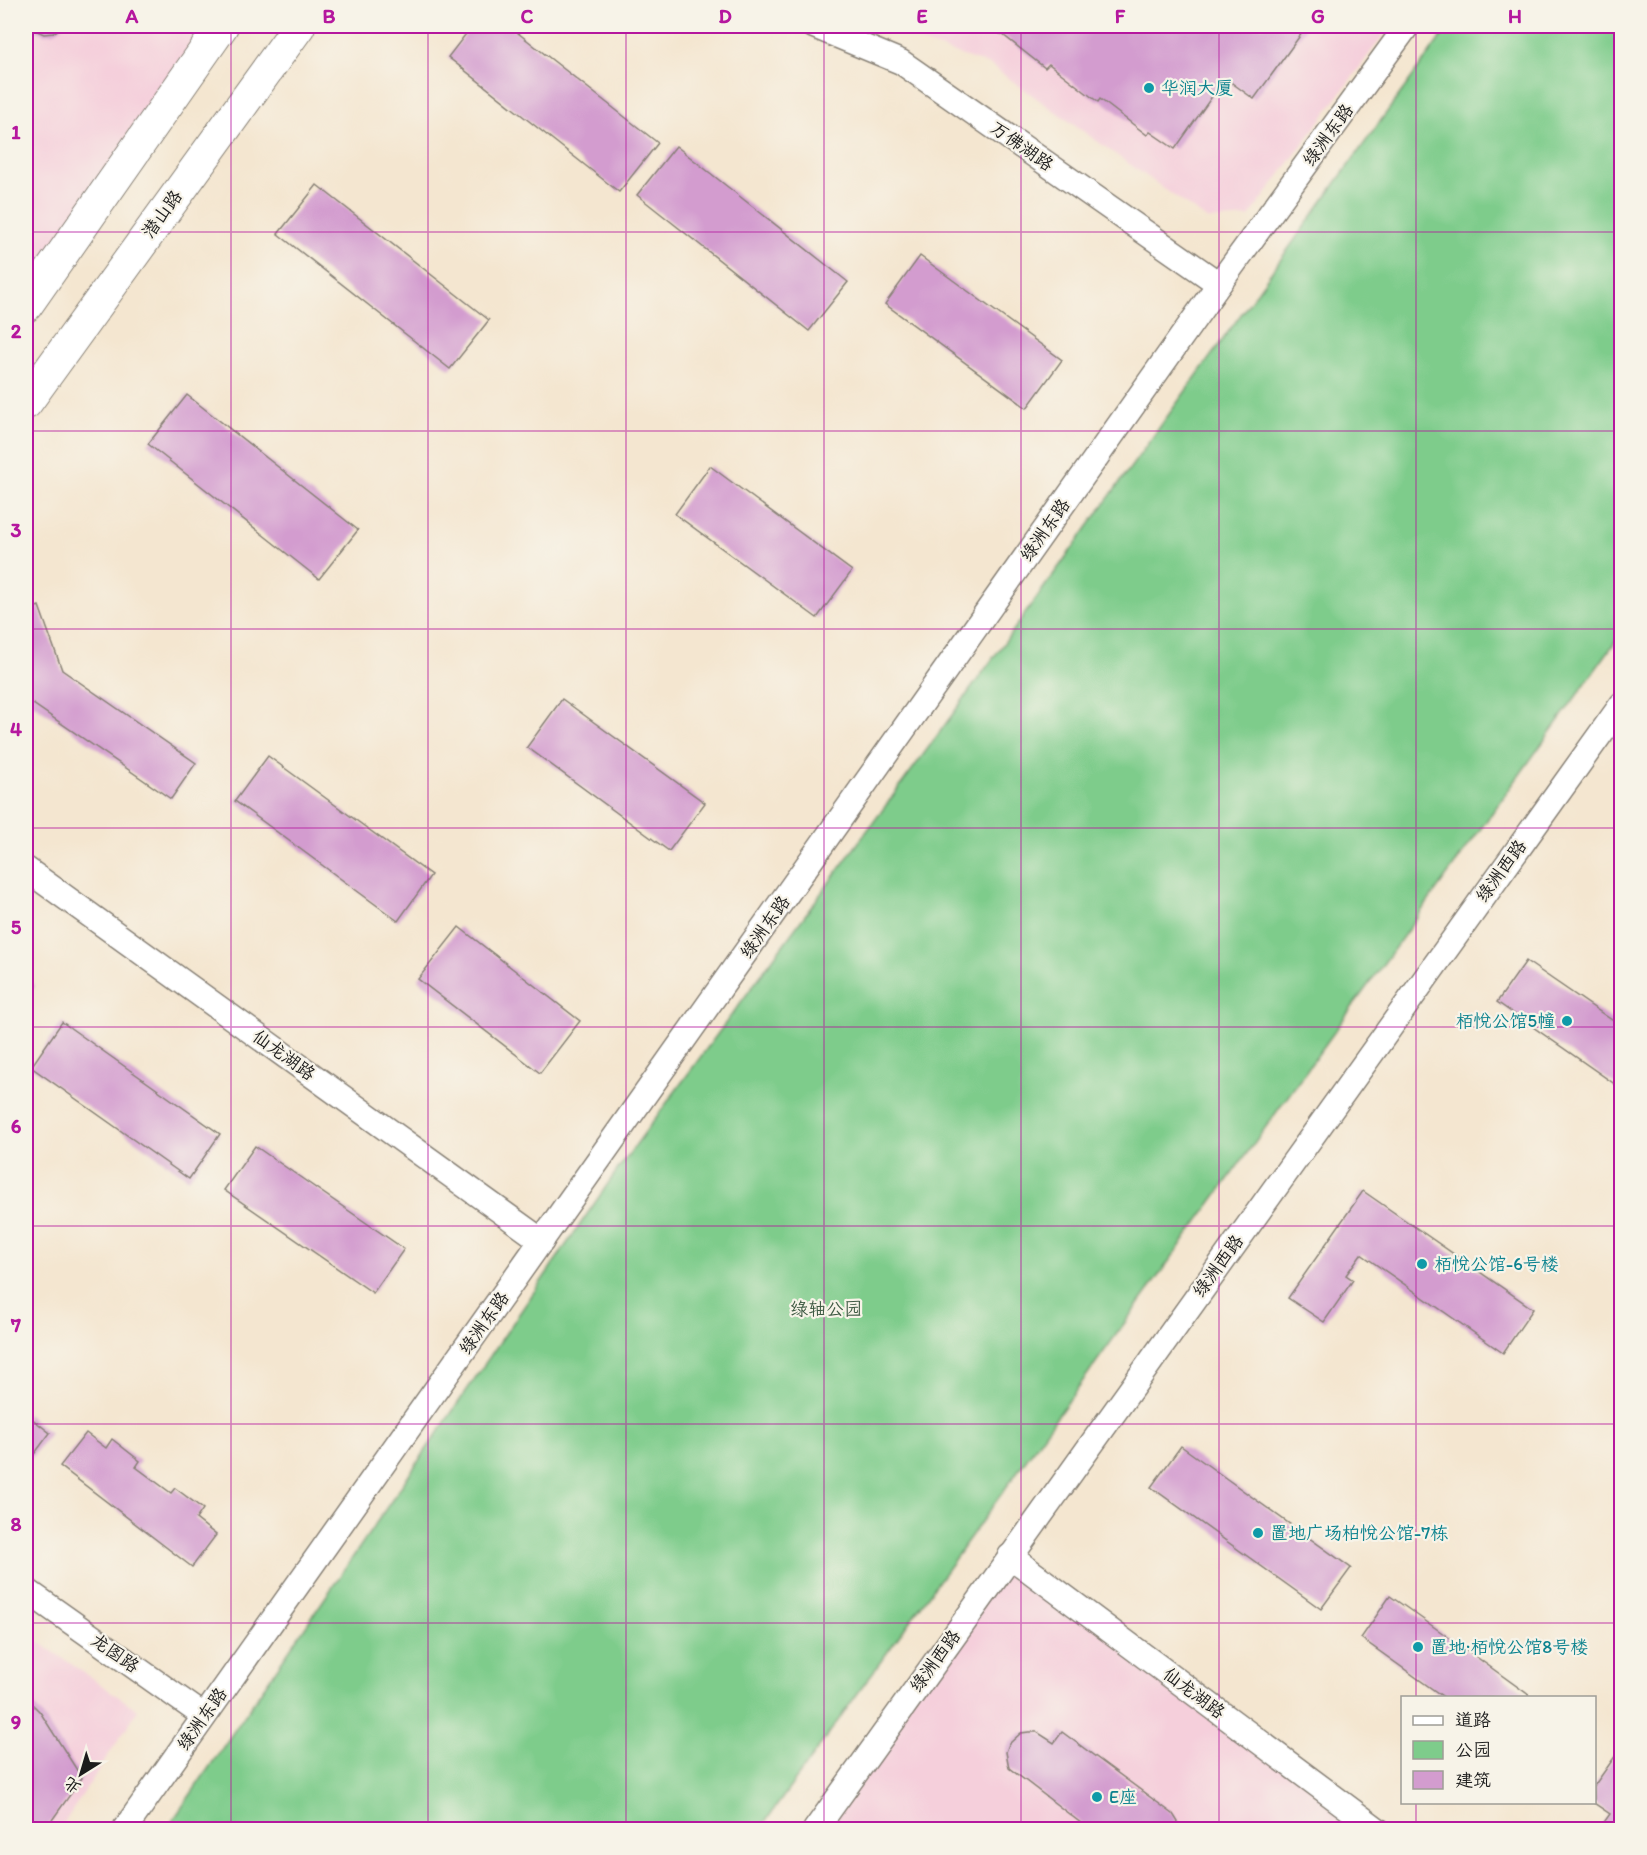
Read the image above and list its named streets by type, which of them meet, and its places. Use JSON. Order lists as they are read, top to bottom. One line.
{"streets":{"main road":["潜山路"],"street":["绿洲东路","万佛湖路","绿洲西路","仙龙湖路","龙图路"]},"crossings":[["绿洲东路","万佛湖路"],["绿洲东路","仙龙湖路"],["绿洲东路","龙图路"],["绿洲西路","仙龙湖路"]],"parks":["绿轴公园"],"places":["华润大厦","栢悦公馆5幢","栢悦公馆-6号楼","置地广场柏悦公馆-7栋","置地·栢悦公馆8号楼","E座"],"legend":["道路","公园","建筑"],"north":"bottom left","grid":{"columns":["A","B","C","D","E","F","G","H"],"rows":["1","2","3","4","5","6","7","8","9"]}}
